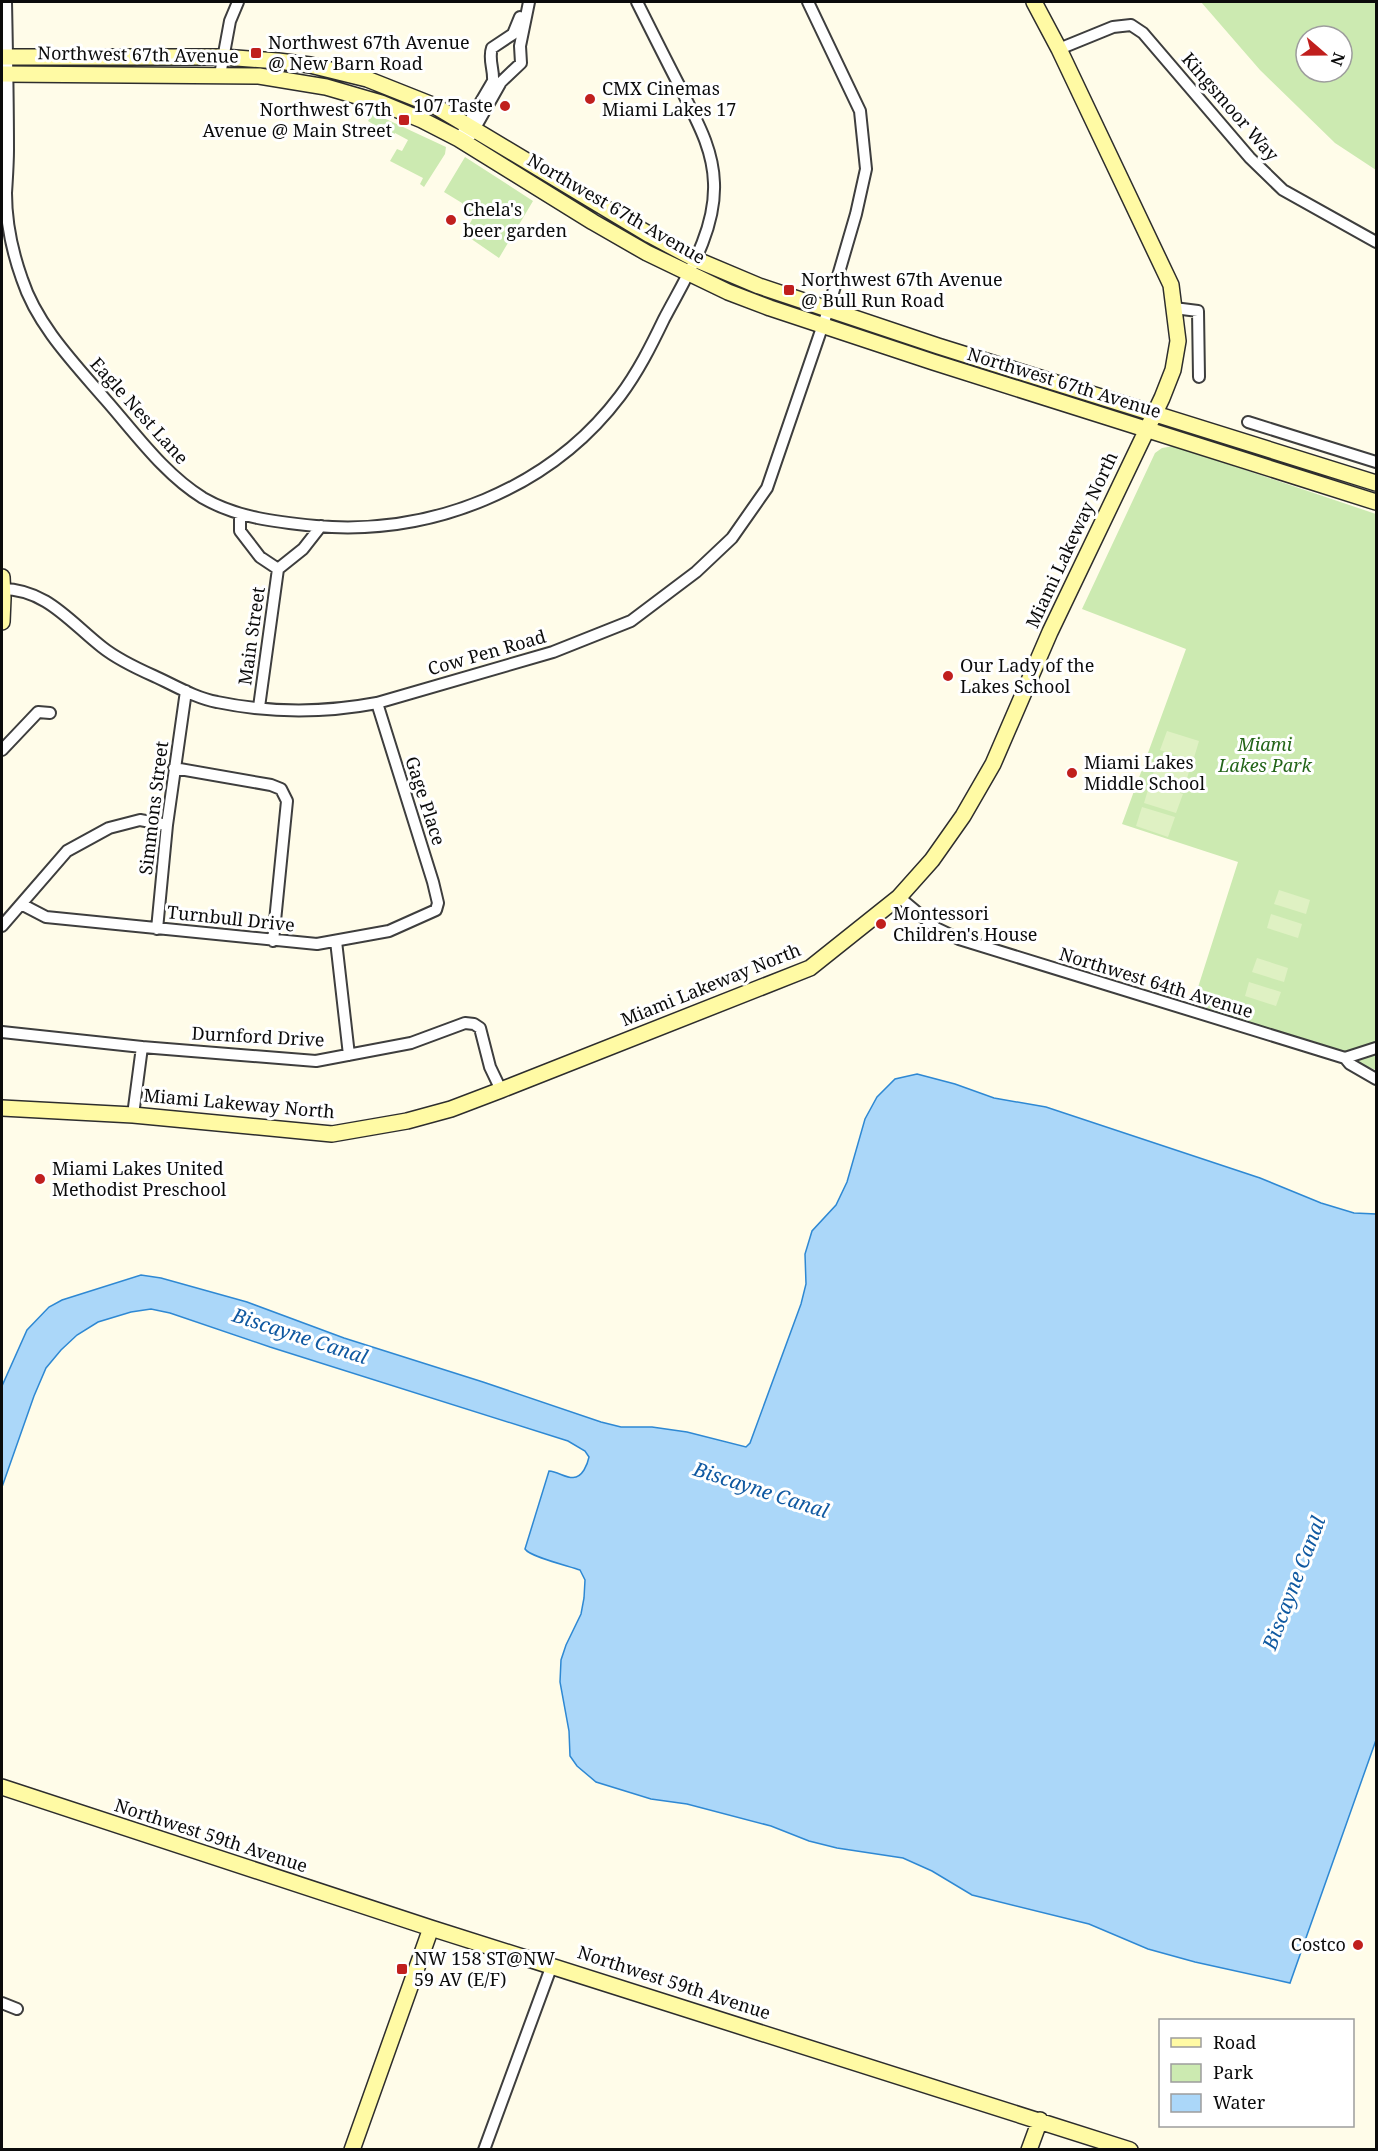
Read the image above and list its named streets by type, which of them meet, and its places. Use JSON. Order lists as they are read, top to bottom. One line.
{"streets":{"street":["Northwest 67th Avenue","Kingsmoor Way","Eagle Nest Lane","Miami Lakeway North","Main Street","Cow Pen Road","Gage Place","Simmons Street","Turnbull Drive","Northwest 64th Avenue","Durnford Drive","Northwest 59th Avenue"]},"crossings":[["Northwest 67th Avenue","Eagle Nest Lane"],["Northwest 67th Avenue","Miami Lakeway North"],["Northwest 67th Avenue","Cow Pen Road"],["Kingsmoor Way","Miami Lakeway North"],["Eagle Nest Lane","Main Street"],["Miami Lakeway North","Northwest 64th Avenue"],["Miami Lakeway North","Durnford Drive"],["Main Street","Cow Pen Road"],["Cow Pen Road","Gage Place"],["Cow Pen Road","Simmons Street"],["Gage Place","Turnbull Drive"],["Simmons Street","Turnbull Drive"]],"water":["Biscayne Canal"],"parks":["Miami Lakes Park"],"places":{"transit":["Northwest 67th Avenue @ New Barn Road","Northwest 67th Avenue @ Main Street","Northwest 67th Avenue @ Bull Run Road","NW 158 ST@NW 59 AV (E/F)"],"other":["CMX Cinemas Miami Lakes 17","107 Taste","Chela's beer garden","Our Lady of the Lakes School","Miami Lakes Middle School","Montessori Children's House","Miami Lakes United Methodist Preschool","Costco"]},"legend":["Road","Park","Water"],"north":"right"}
